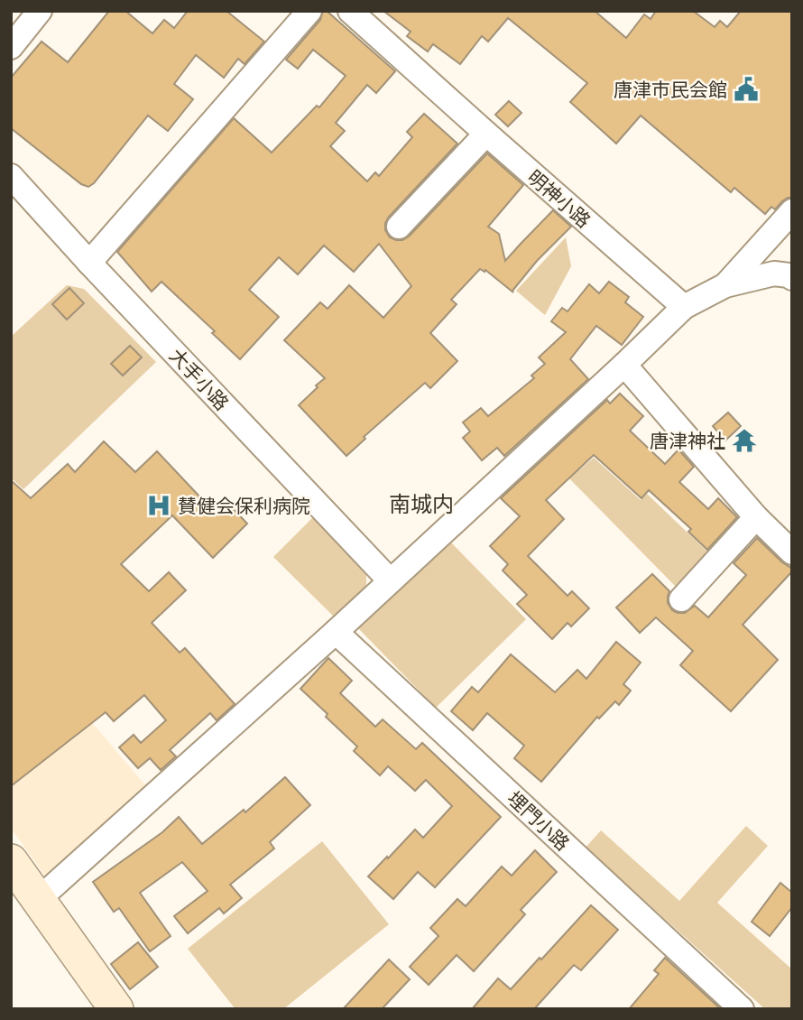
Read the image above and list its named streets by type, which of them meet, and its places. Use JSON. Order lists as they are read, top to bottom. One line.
{"streets":{"street":["明神小路","大手小路","埋門小路"]},"districts":["南城内"],"places":{"public building":["唐津市民会館"],"temple":["唐津神社"],"hospital":["賛健会保利病院"]}}
